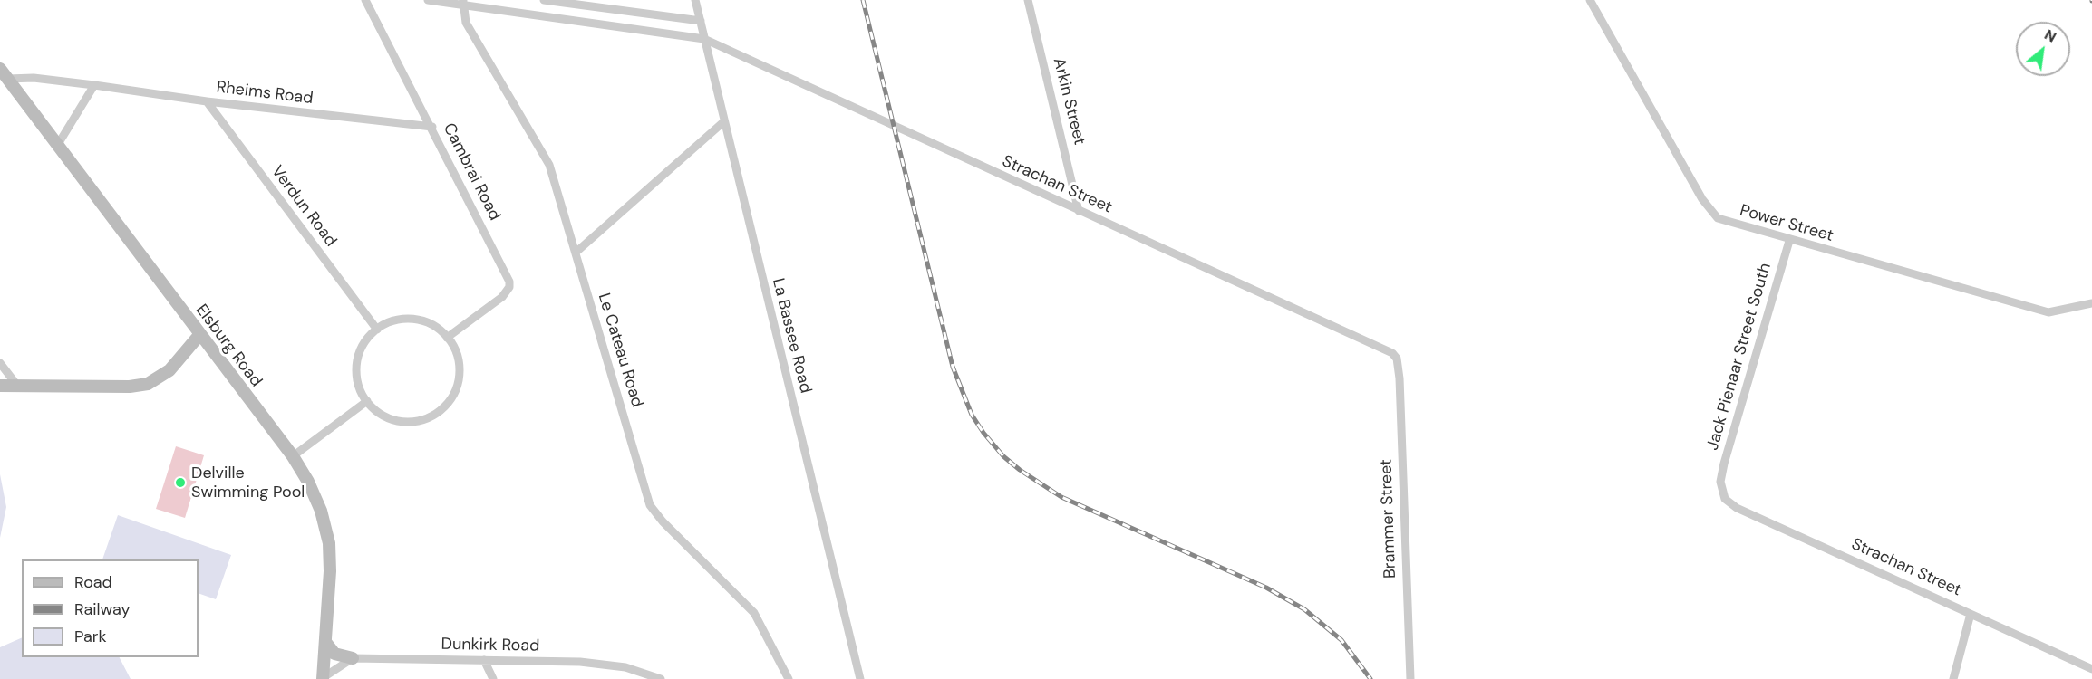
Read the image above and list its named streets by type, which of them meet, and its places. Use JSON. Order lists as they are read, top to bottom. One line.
{"streets":{"main road":["Elsburg Road"],"street":["Rheims Road","Arkin Street","Cambrai Road","Strachan Street","Verdun Road","Power Street","La Bassee Road","Le Cateau Road","Jack Pienaar Street South","Brammer Street","Dunkirk Road"]},"crossings":[["Rheims Road","Cambrai Road"],["Rheims Road","Verdun Road"],["Rheims Road","Elsburg Road"],["Arkin Street","Strachan Street"],["Cambrai Road","Verdun Road"],["Strachan Street","La Bassee Road"],["Strachan Street","Le Cateau Road"],["Strachan Street","Jack Pienaar Street South"],["Strachan Street","Brammer Street"],["Power Street","Jack Pienaar Street South"]],"places":["Delville Swimming Pool"],"legend":["Road","Railway","Park"],"north":"top right"}
